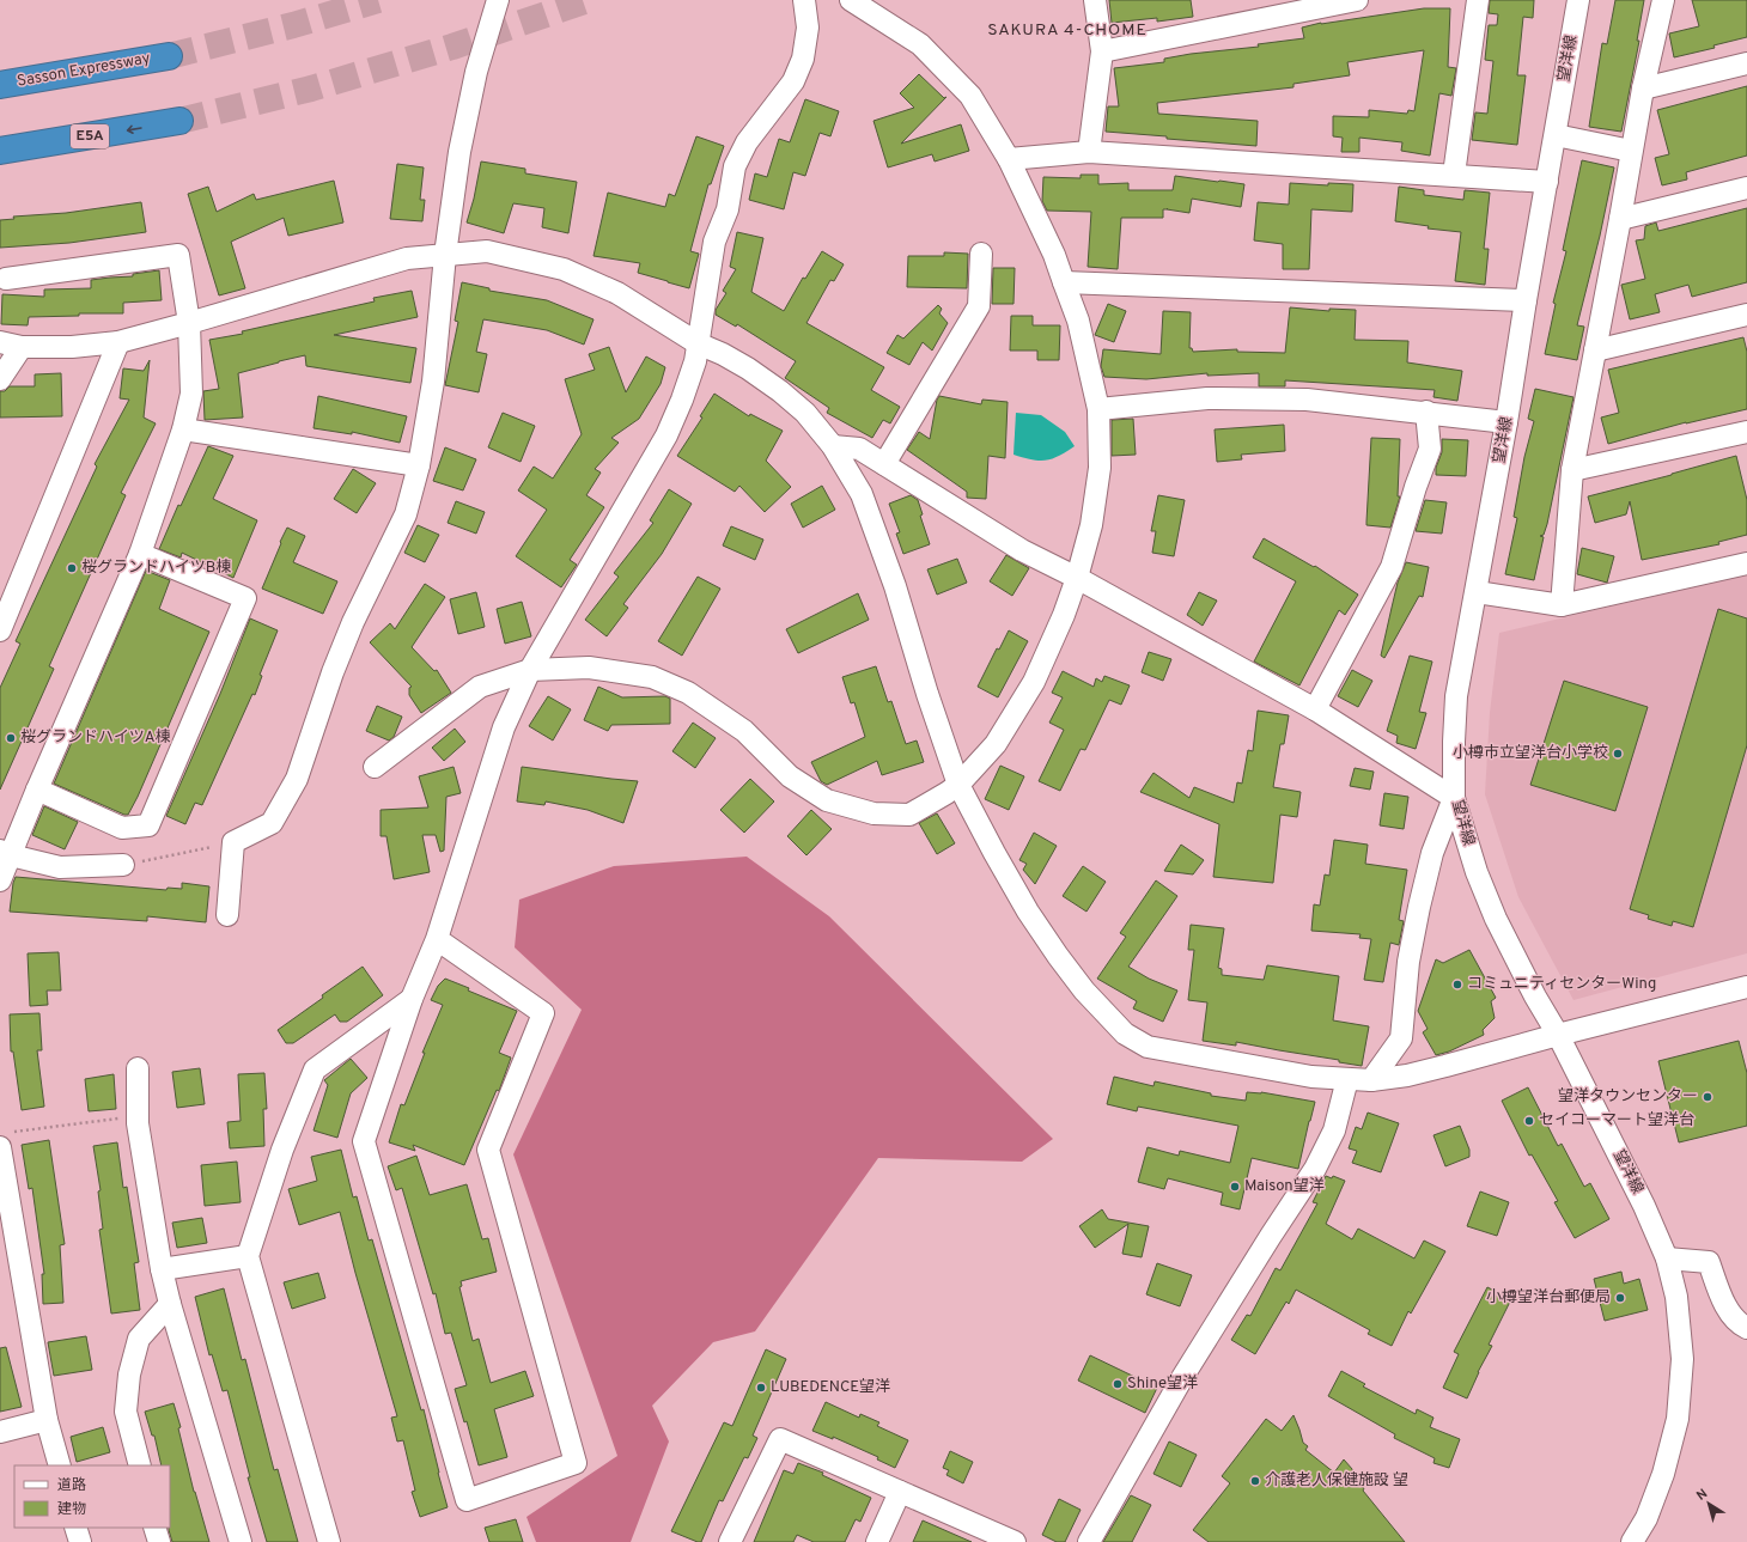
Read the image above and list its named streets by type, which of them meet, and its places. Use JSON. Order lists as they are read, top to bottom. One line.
{"streets":{"highway":["Sasson Expressway","E5A"],"street":["望洋線"]},"districts":["SAKURA 4-CHOME"],"places":["桜グランドハイツB棟","桜グランドハイツA棟","小樽市立望洋台小学校","コミュニティセンターWing","望洋タウンセンター","セイコーマート望洋台","Maison望洋","小樽望洋台郵便局","Shine望洋","LUBEDENCE望洋","介護老人保健施設 望"],"legend":["道路","建物"],"north":"top left"}
